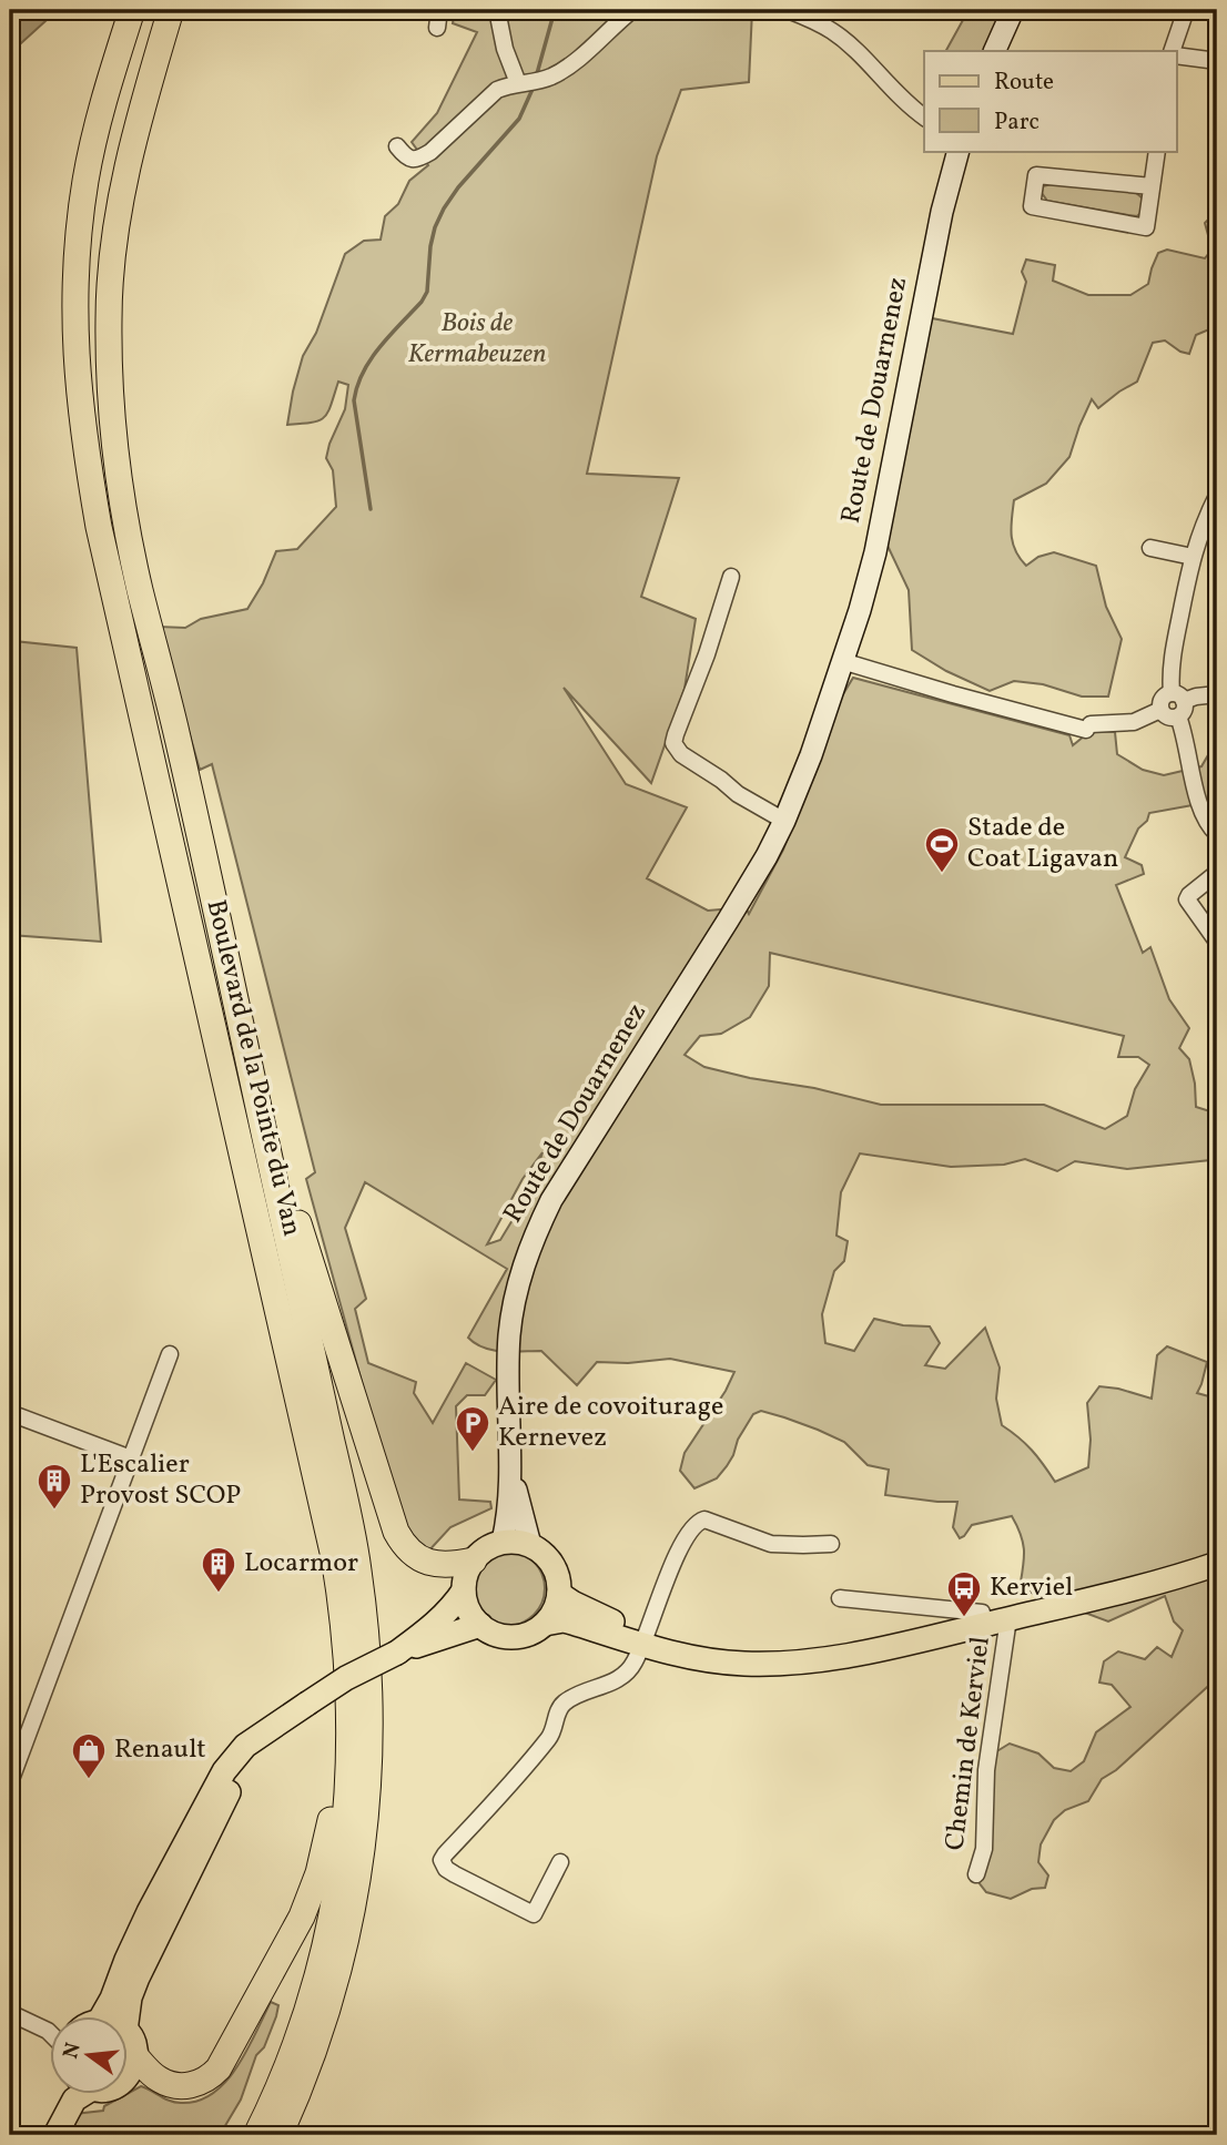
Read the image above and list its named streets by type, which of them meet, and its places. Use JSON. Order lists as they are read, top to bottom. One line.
{"streets":{"highway":["Boulevard de la Pointe du Van"],"main road":["Route de Douarnenez"],"street":["Chemin de Kerviel"]},"parks":["Bois de Kermabeuzen"],"places":{"sports":["Stade de Coat Ligavan"],"parking":["Aire de covoiturage Kernevez"],"building":["L'Escalier Provost SCOP","Locarmor"],"bus stop":["Kerviel"],"shop":["Renault"]},"legend":["Route","Parc"],"north":"left"}
